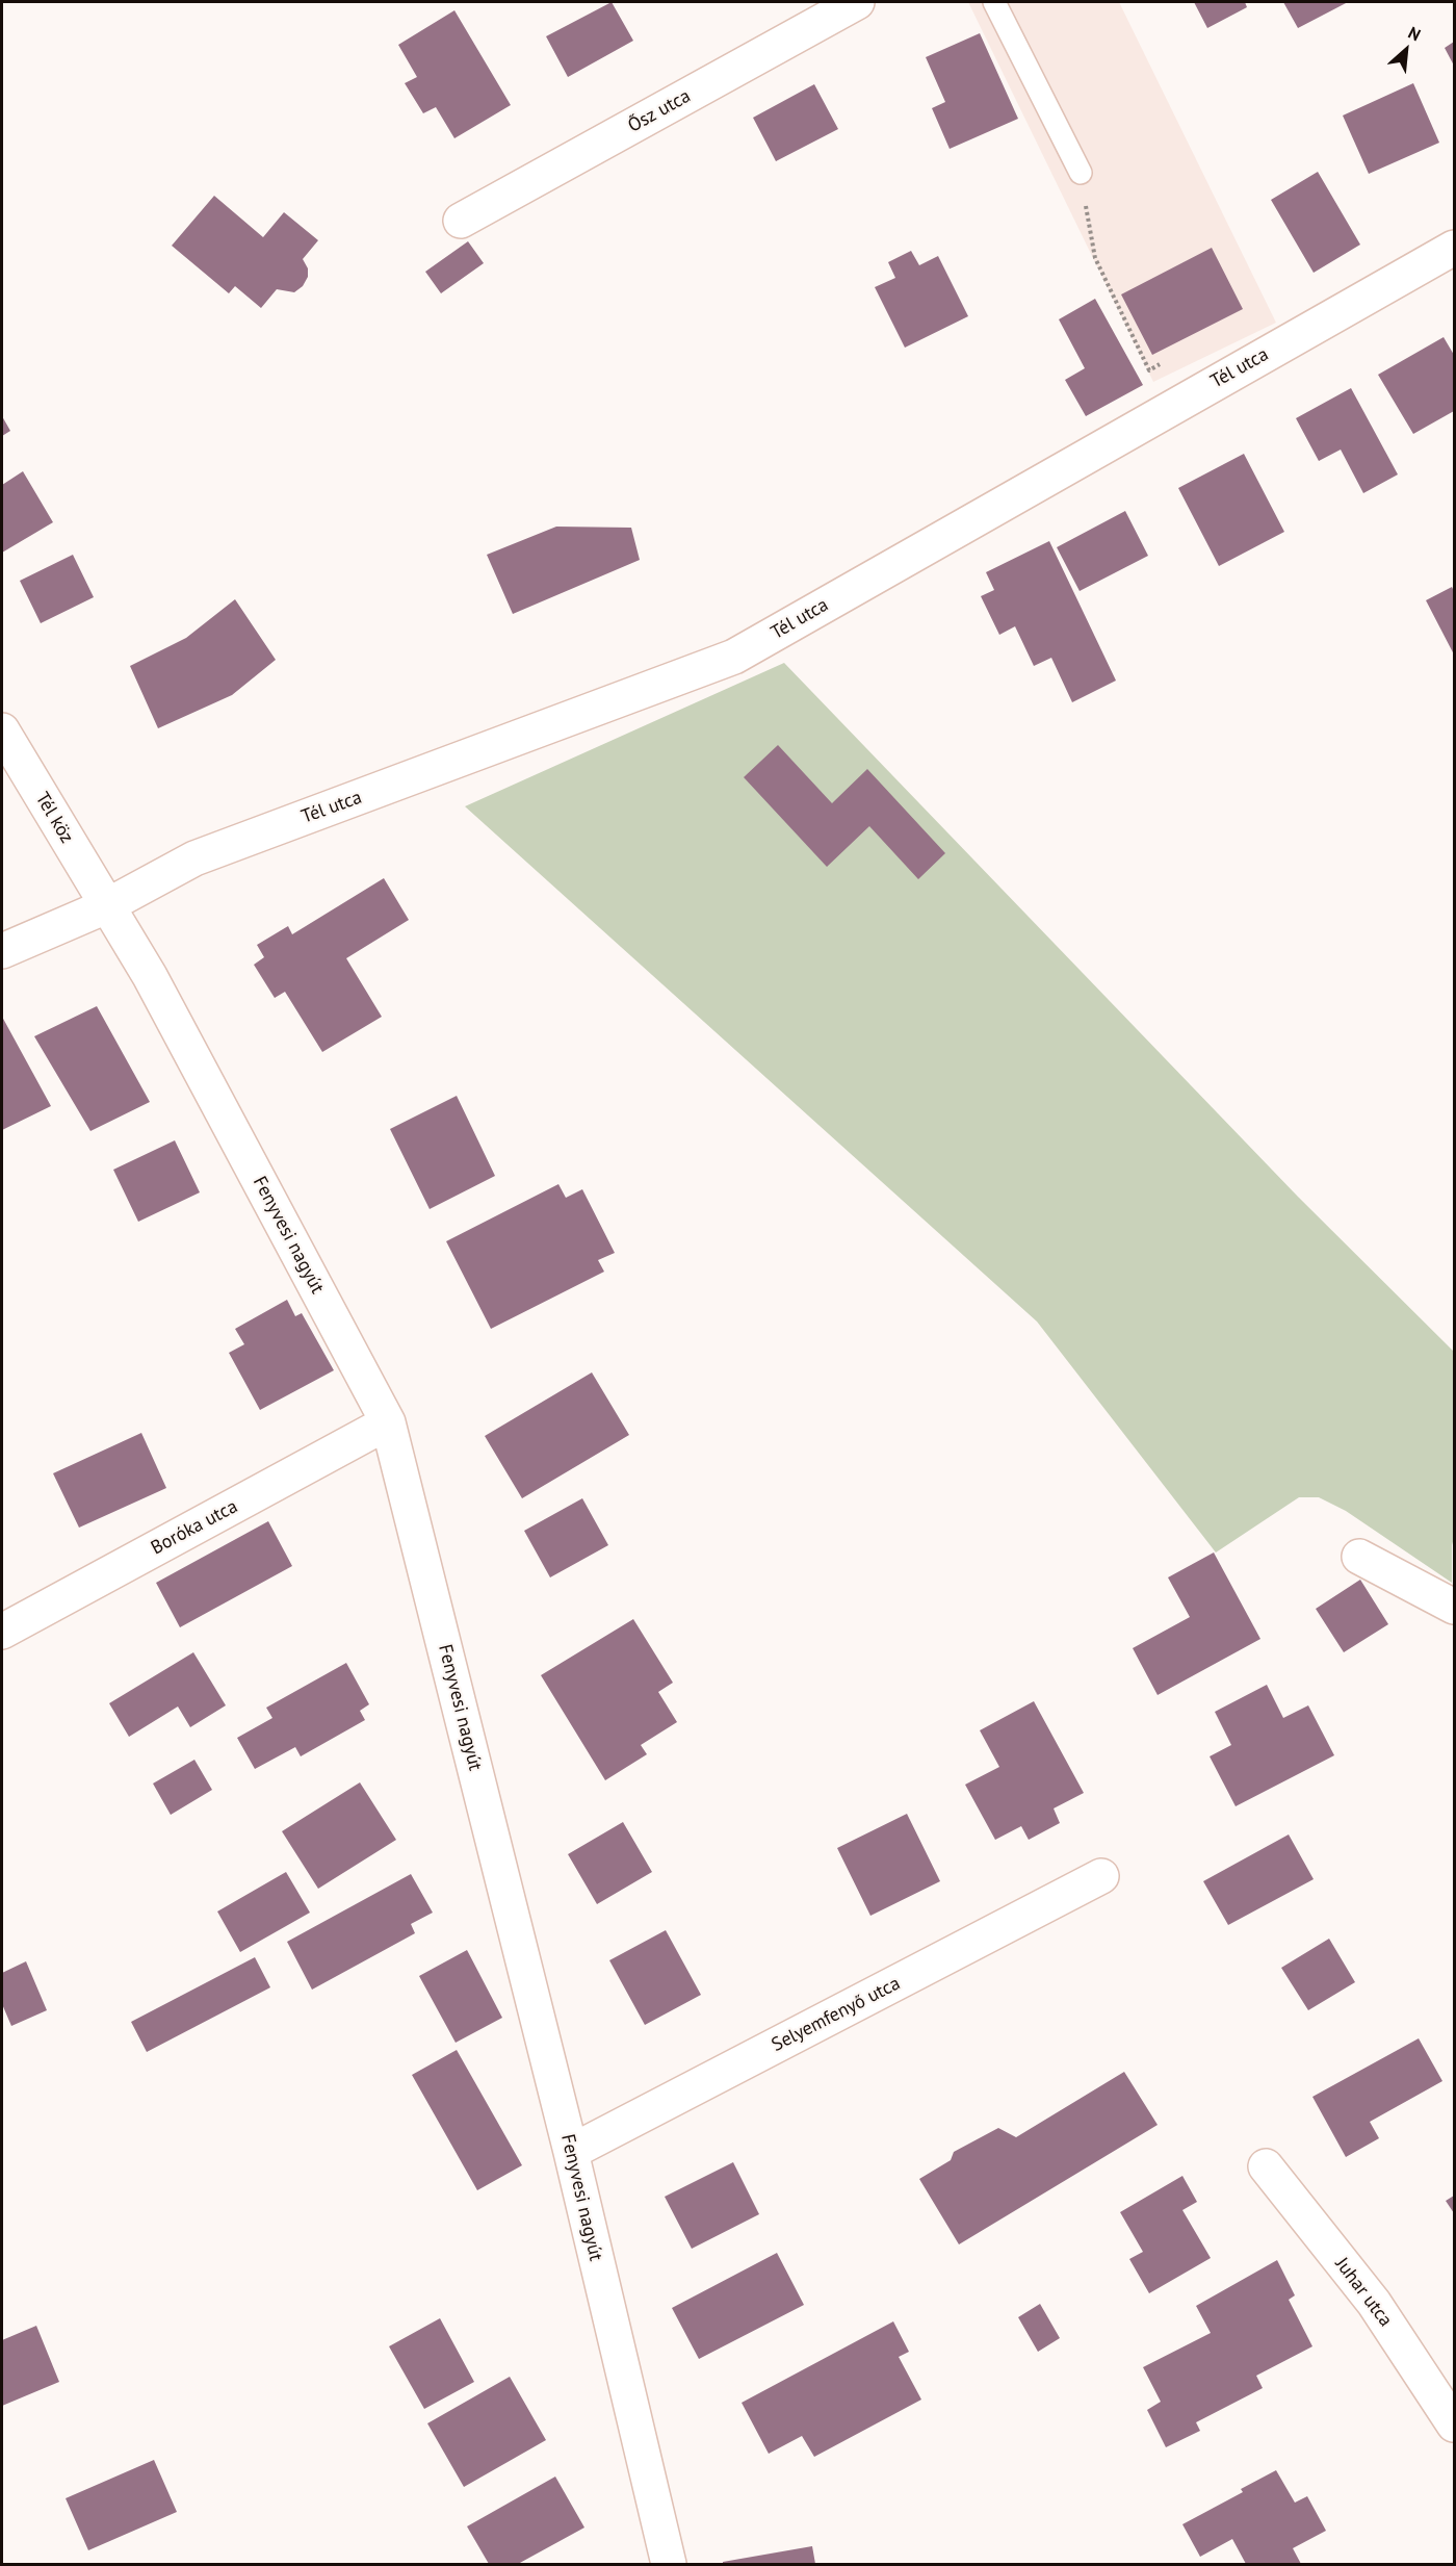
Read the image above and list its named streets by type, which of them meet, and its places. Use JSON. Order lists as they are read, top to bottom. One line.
{"streets":{"street":["Ősz utca","Tél utca","Tél köz","Fenyvesi nagyút","Boróka utca","Selyemfenyő utca","Juhar utca"]},"crossings":[["Tél utca","Tél köz"],["Tél utca","Fenyvesi nagyút"],["Tél köz","Fenyvesi nagyút"],["Fenyvesi nagyút","Boróka utca"],["Fenyvesi nagyút","Selyemfenyő utca"]],"north":"top right"}
